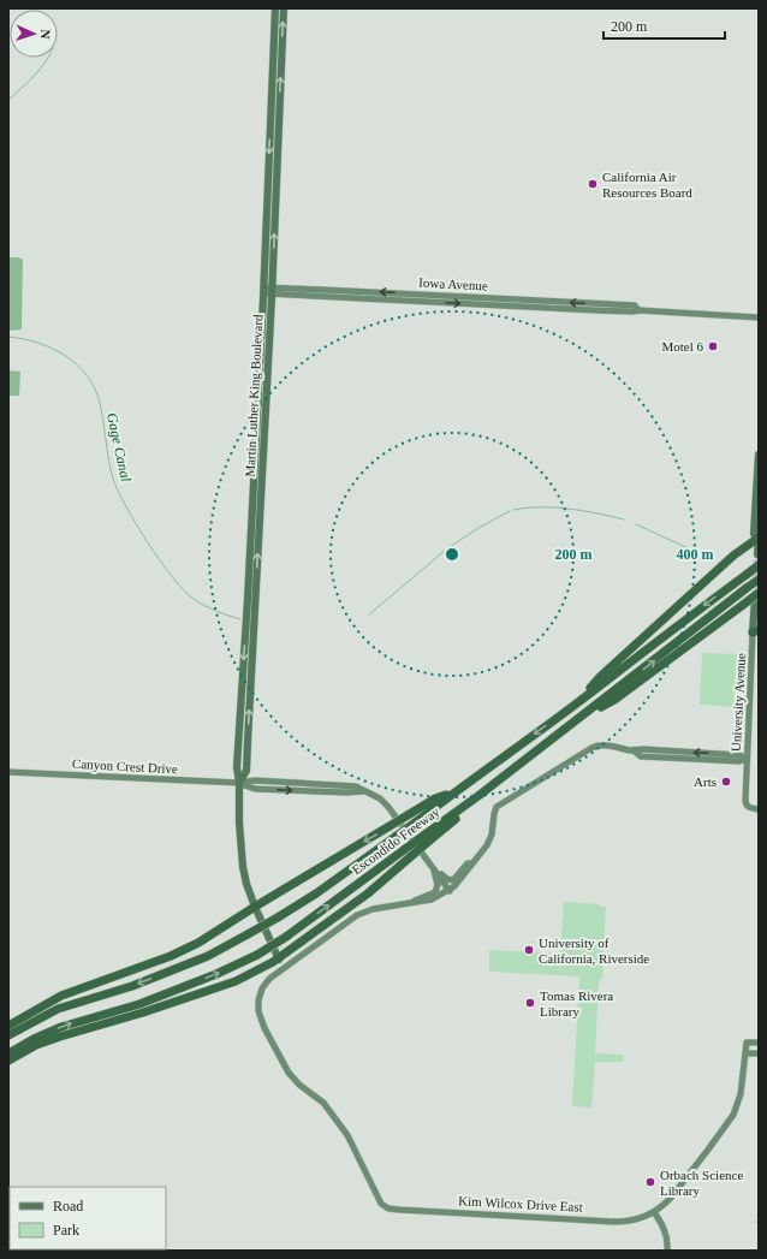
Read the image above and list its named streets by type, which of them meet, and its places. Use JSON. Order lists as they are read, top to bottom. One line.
{"streets":{"highway":["Escondido Freeway"],"main road":["Martin Luther King Boulevard","University Avenue"],"street":["Iowa Avenue","Canyon Crest Drive","Kim Wilcox Drive East"]},"crossings":[["Iowa Avenue","Martin Luther King Boulevard"],["Martin Luther King Boulevard","Canyon Crest Drive"]],"water":["Gage Canal"],"places":["California Air Resources Board","Motel 6","Arts","University of California, Riverside","Tomas Rivera Library","Orbach Science Library"],"legend":["Road","Park"],"scale_bar":"200 m","north":"right","rings":["200 m","400 m"]}
